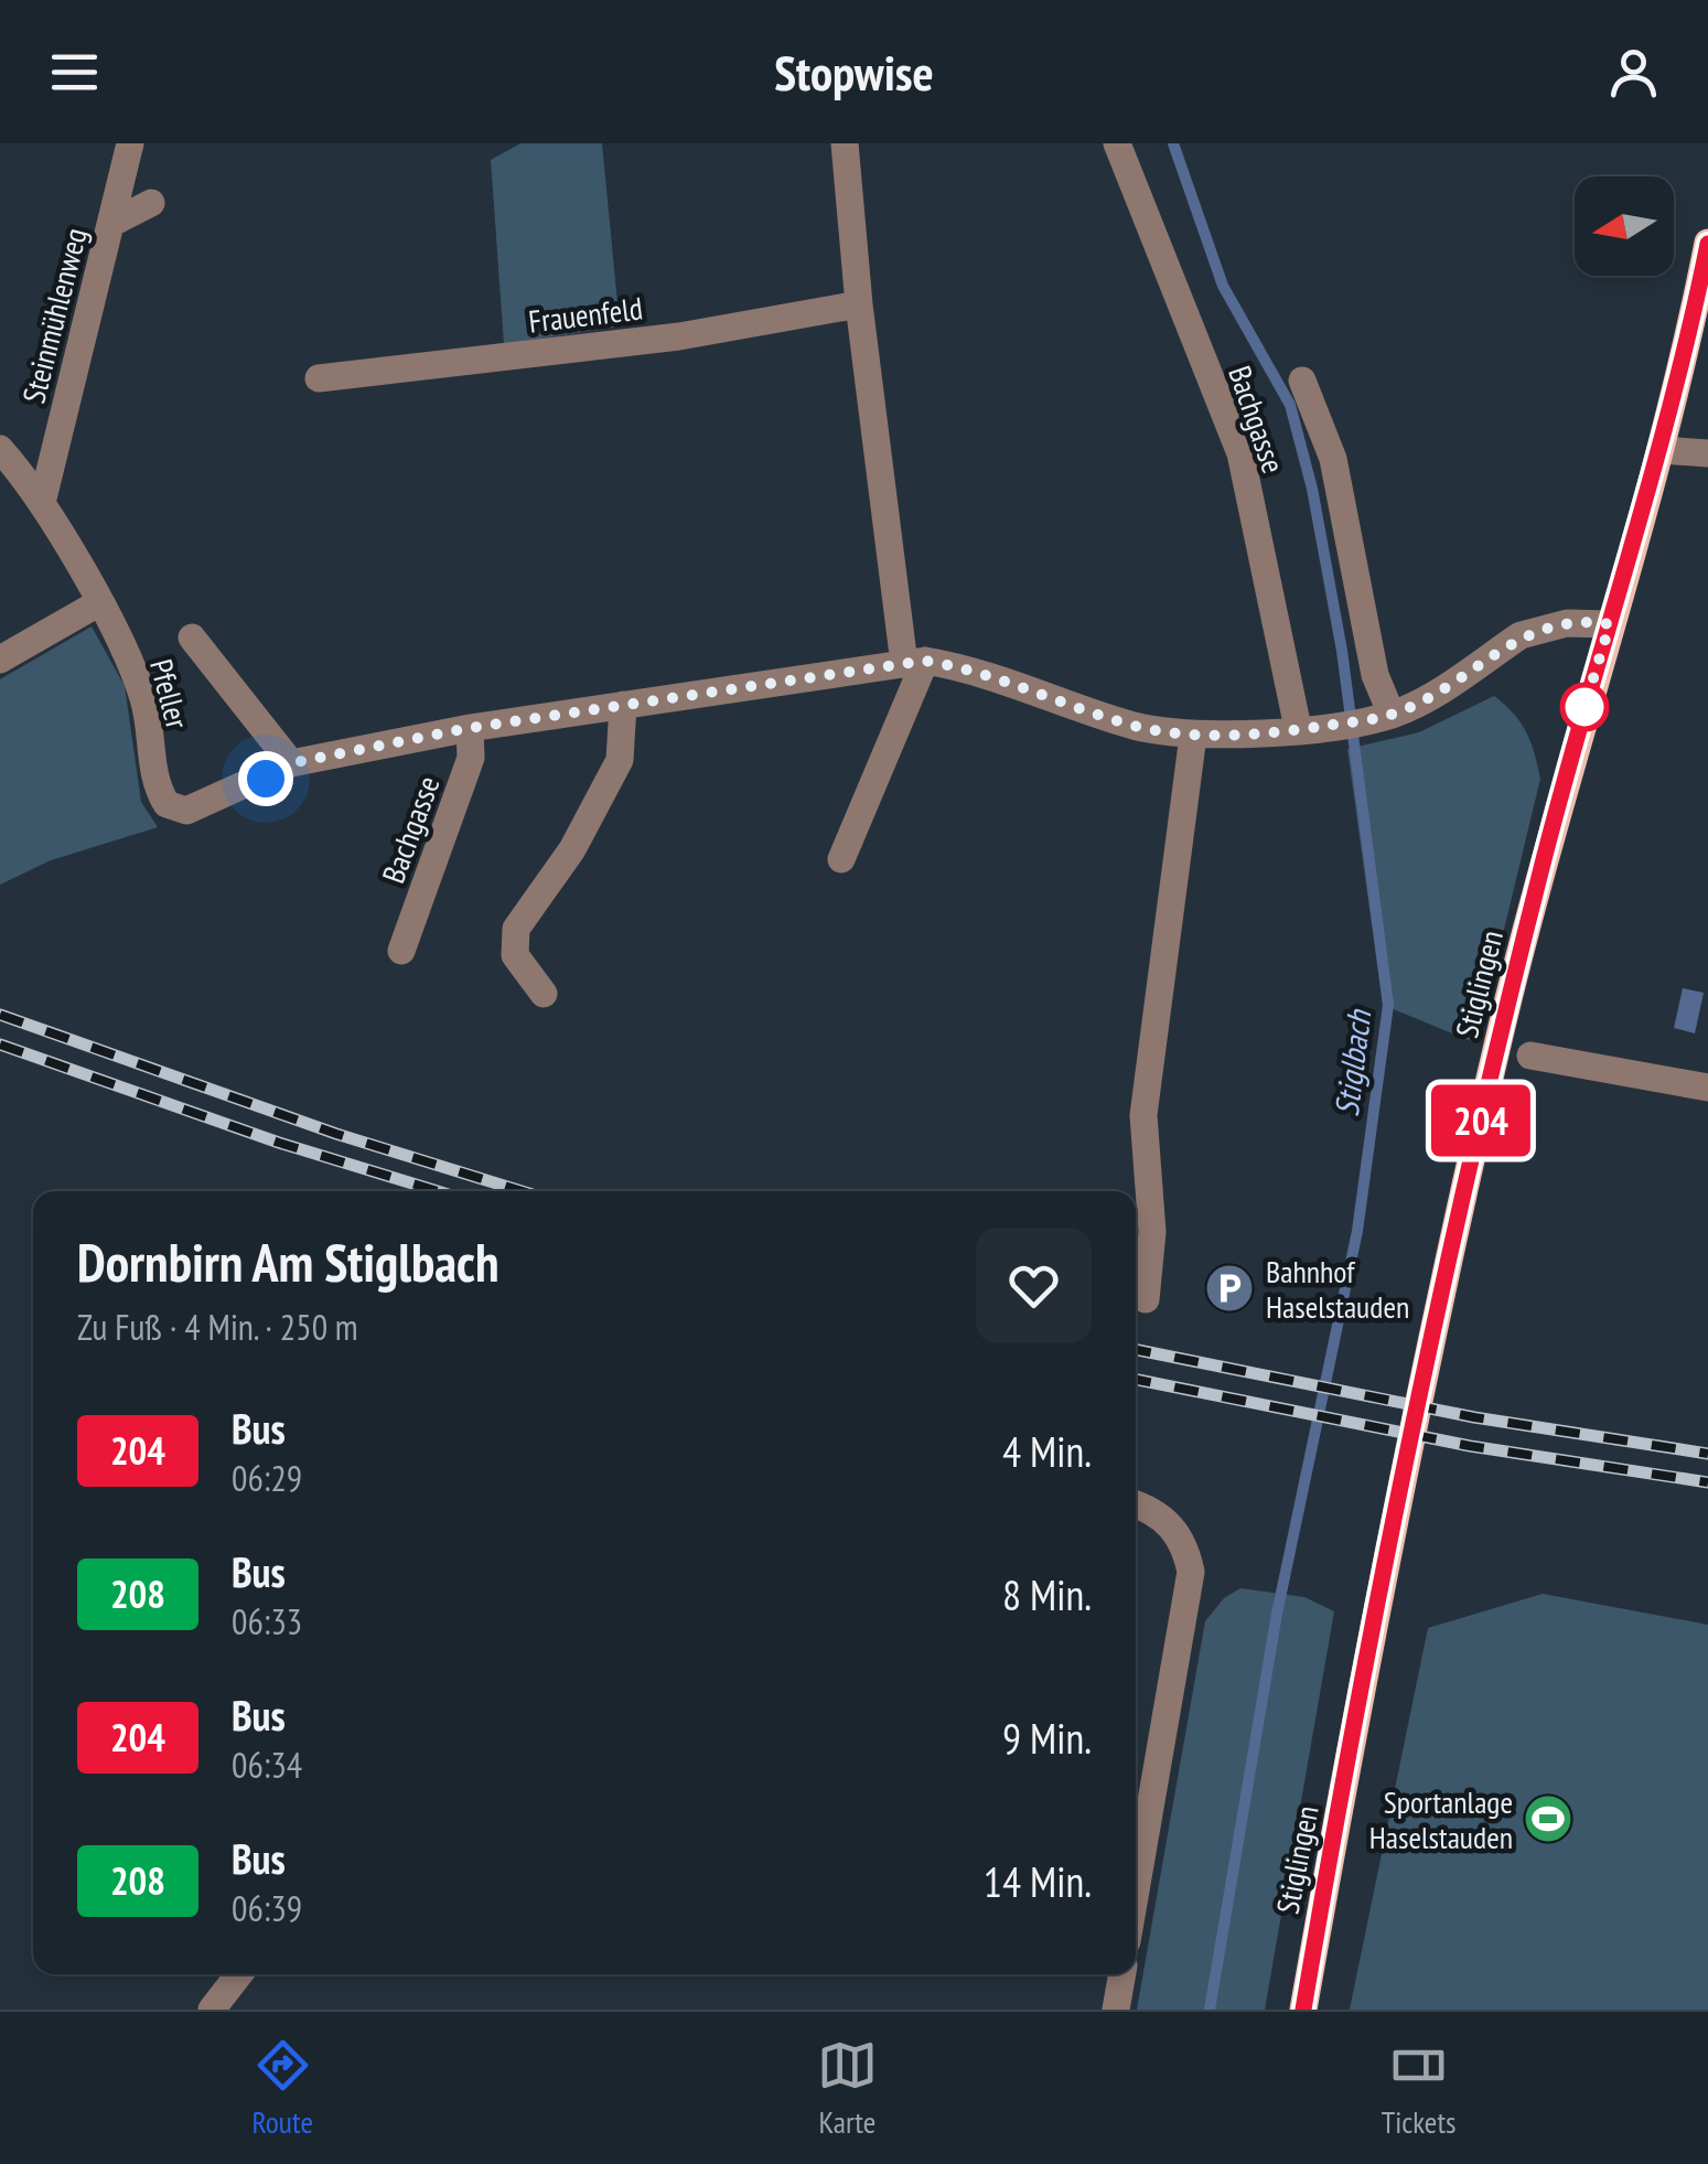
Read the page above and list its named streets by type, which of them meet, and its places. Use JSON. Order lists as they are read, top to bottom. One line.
{"streets":{"main road":["Stiglingen"],"street":["Frauenfeld","Steinmühlenweg","Bachgasse","Pfeller"]},"crossings":[["Steinmühlenweg","Pfeller"],["Bachgasse","Pfeller"],["Bachgasse","Stiglingen"]],"water":["Stiglbach"],"places":{"parking":["Bahnhof Haselstauden"],"sports":["Sportanlage Haselstauden"]},"lines":["bus line 204"],"north":"left","page":{"header":"Stopwise","on_map":"204","heading":["Dornbirn Am Stiglbach","Zu Fuß · 4 Min. · 250 m"],"list":[{"mark":"204","name":"Bus","note":"06:29","value":"4 Min."},{"mark":"208","name":"Bus","note":"06:33","value":"8 Min."},{"mark":"204","name":"Bus","note":"06:34","value":"9 Min."},{"mark":"208","name":"Bus","note":"06:39","value":"14 Min."}],"tabs":["Route","Karte","Tickets"]}}
